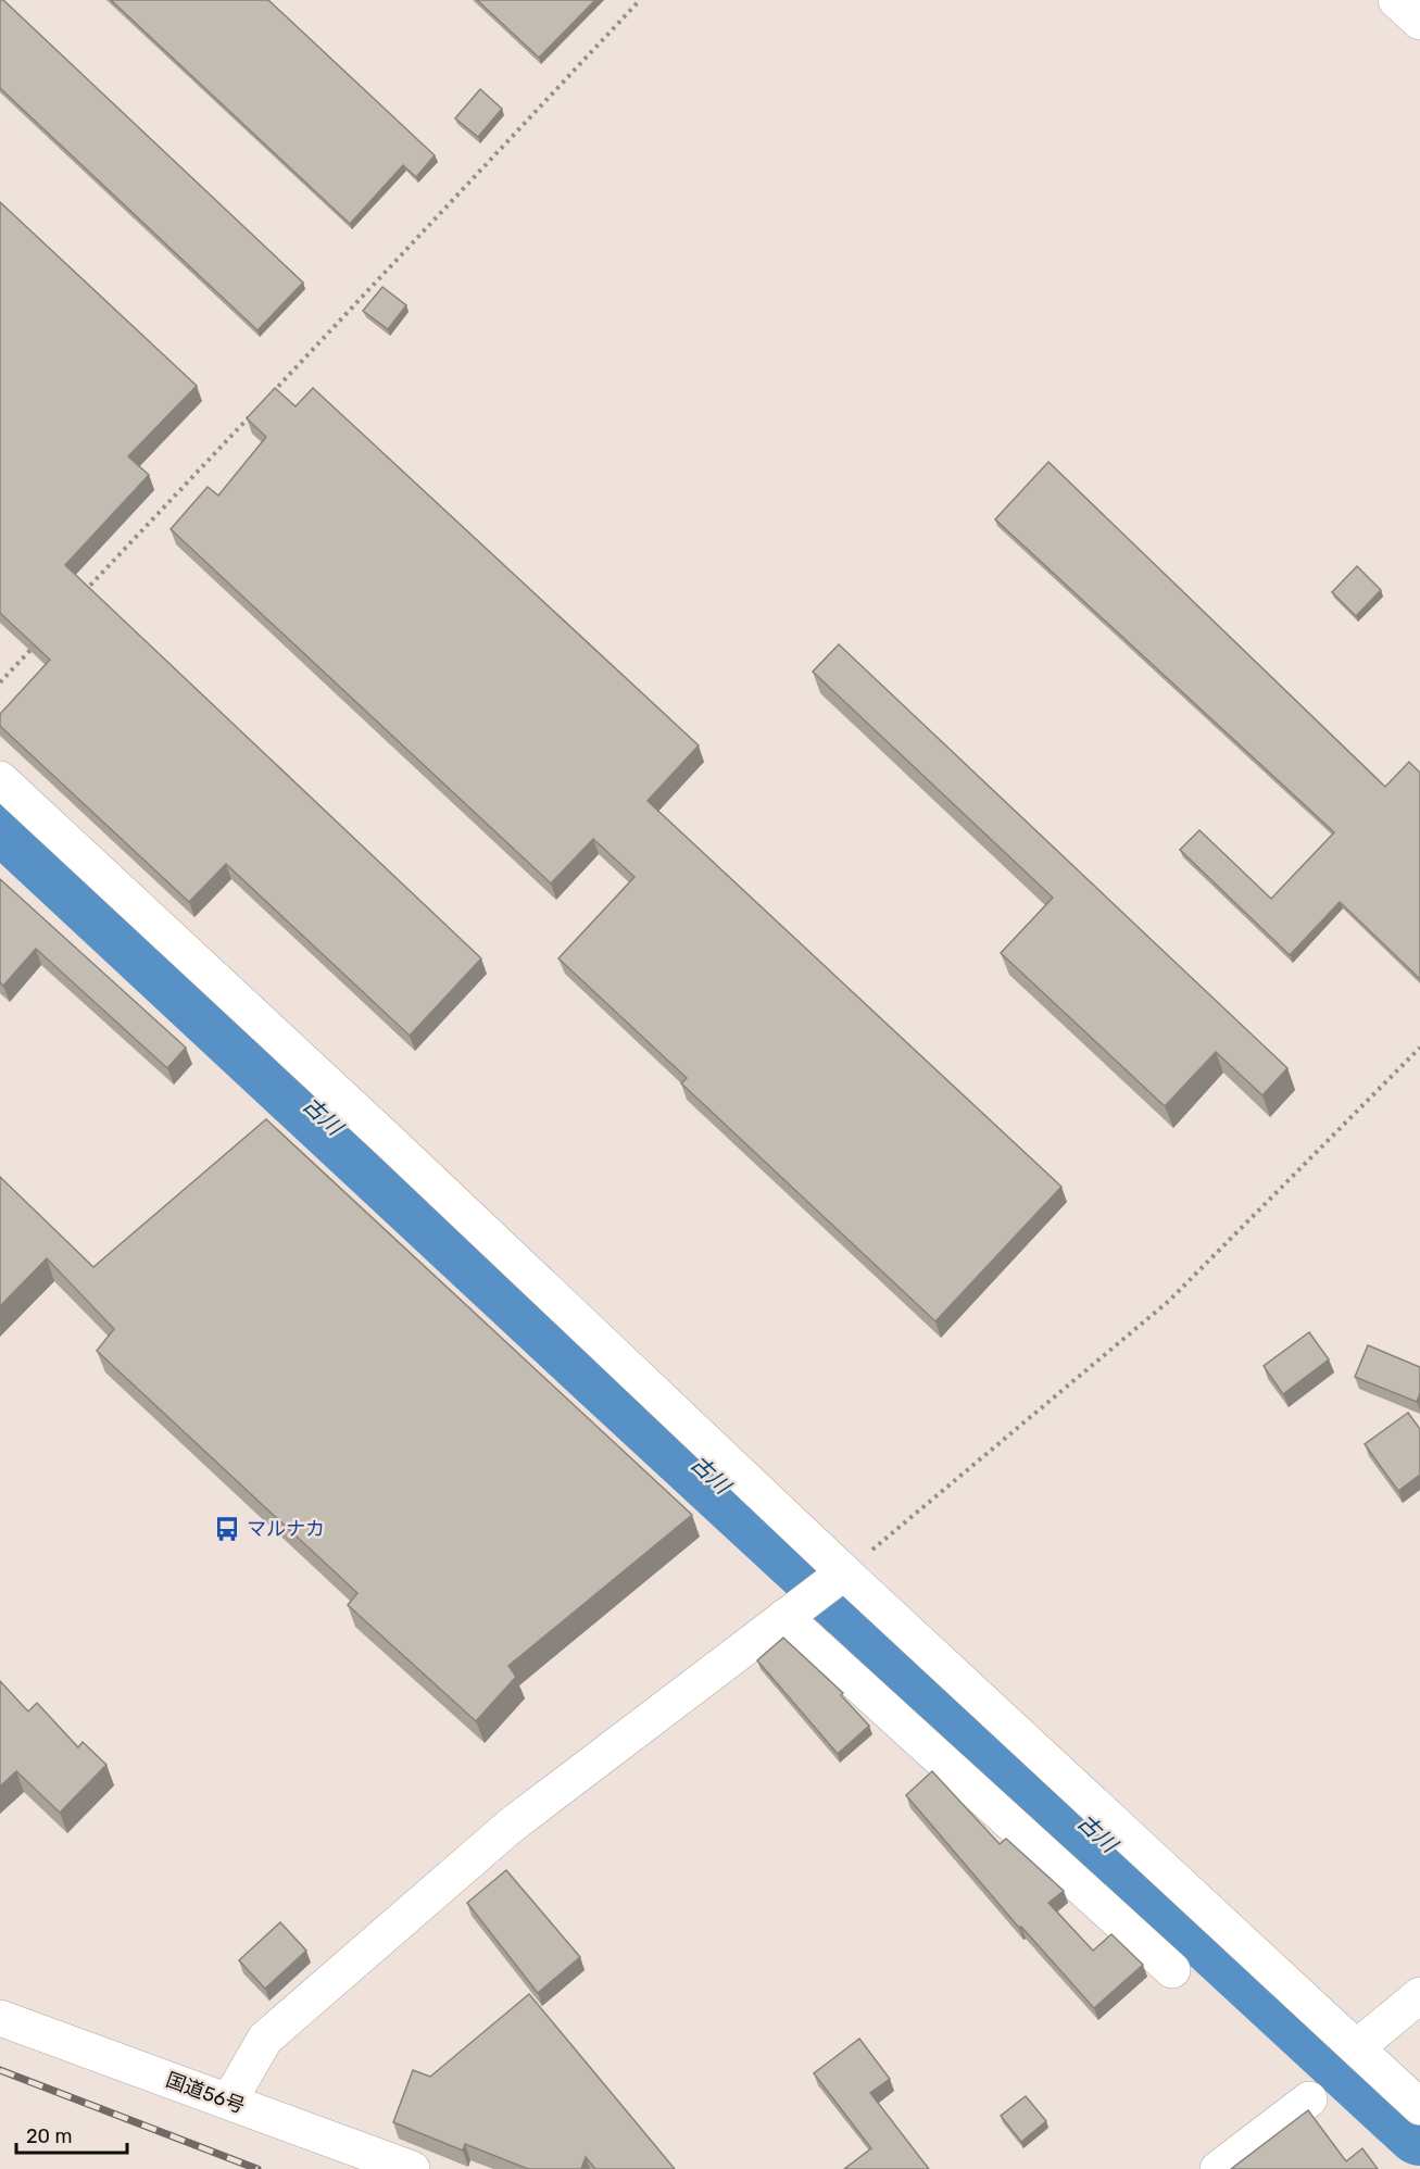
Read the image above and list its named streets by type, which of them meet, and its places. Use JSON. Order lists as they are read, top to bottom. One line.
{"streets":{"main road":["国道56号"]},"water":["古川"],"places":{"bus stop":["マルナカ"]},"scale_bar":"20 m"}
